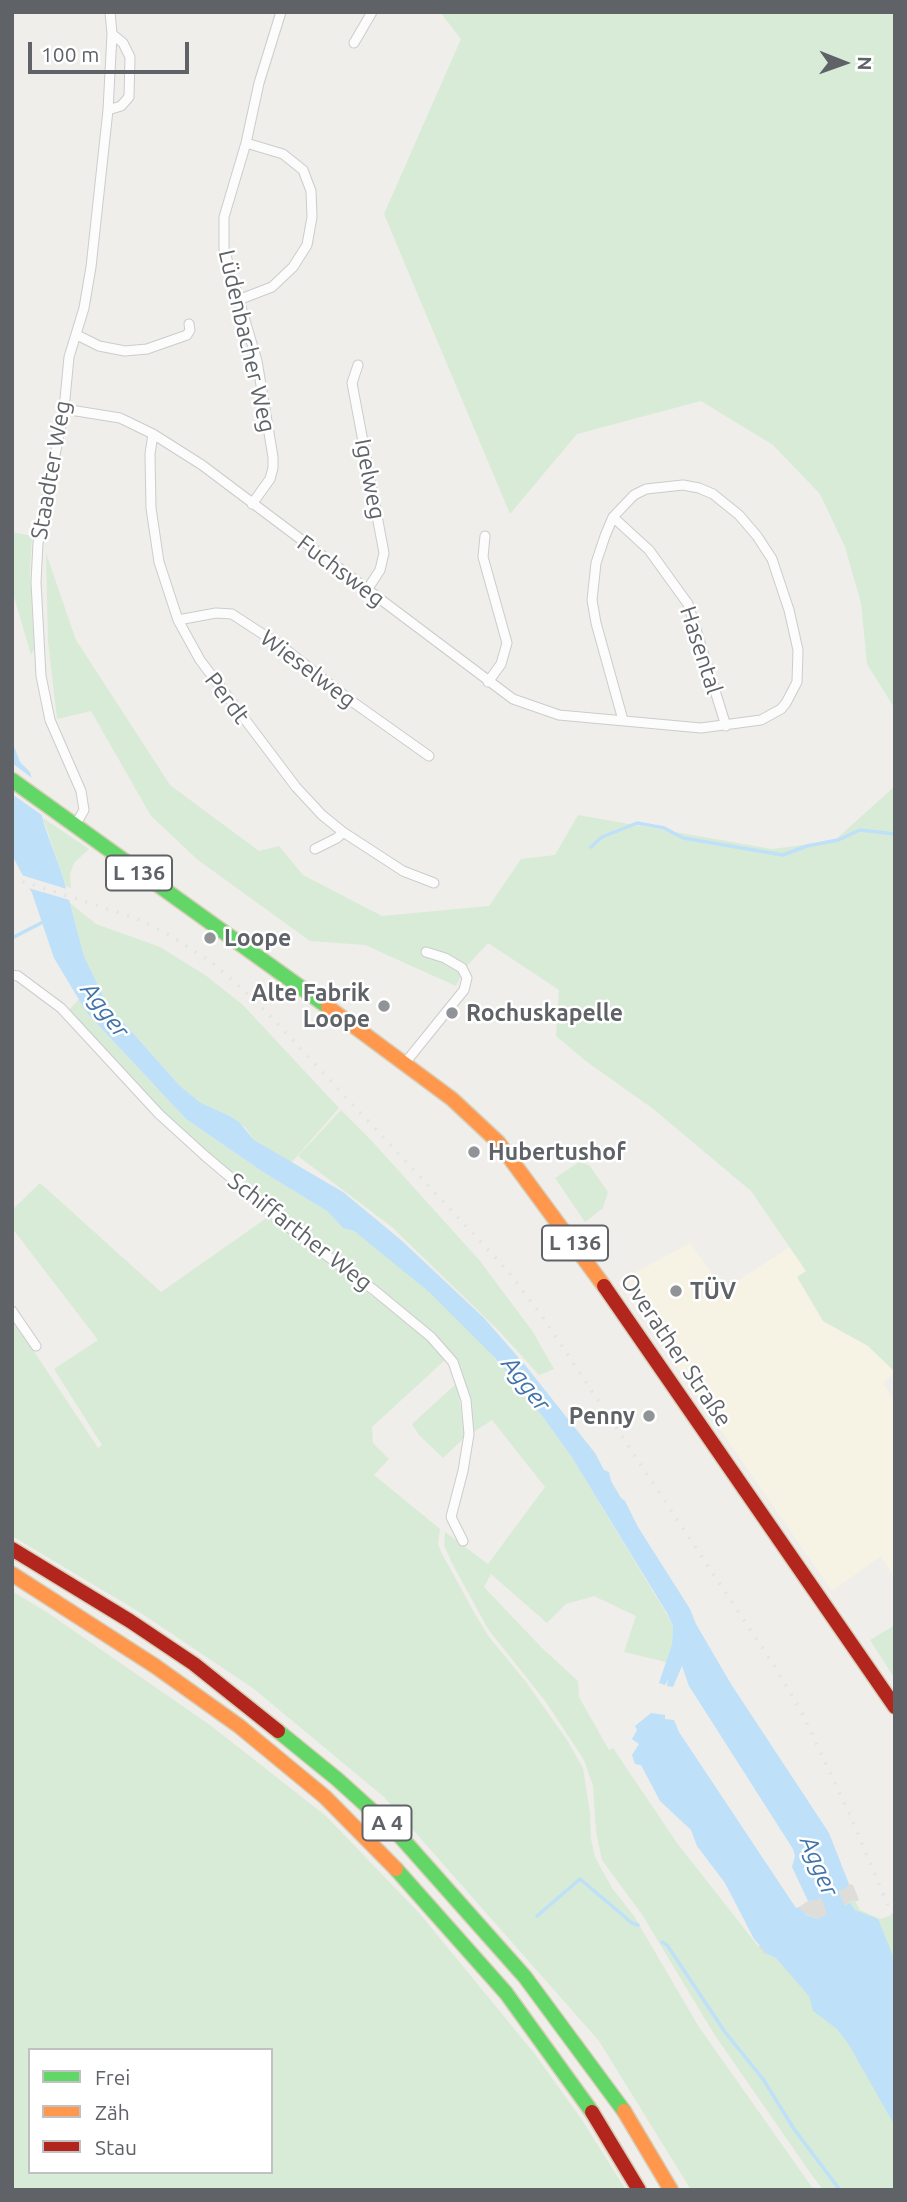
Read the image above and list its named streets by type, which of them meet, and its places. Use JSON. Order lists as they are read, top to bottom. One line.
{"streets":{"main road":["L 136","Overather Straße","A 4"],"street":["Lüdenbacher Weg","Staadter Weg","Igelweg","Fuchsweg","Hasental","Wieselweg","Perdt","Schiffarther Weg"]},"crossings":[["Lüdenbacher Weg","Fuchsweg"],["Staadter Weg","Fuchsweg"],["Staadter Weg","Overather Straße"],["Igelweg","Fuchsweg"],["Fuchsweg","Hasental"],["Fuchsweg","Perdt"],["Wieselweg","Perdt"]],"water":["Agger"],"places":["Loope","Alte Fabrik Loope","Rochuskapelle","Hubertushof","TÜV","Penny"],"legend":["Frei","Zäh","Stau"],"scale_bar":"100 m","north":"right"}
